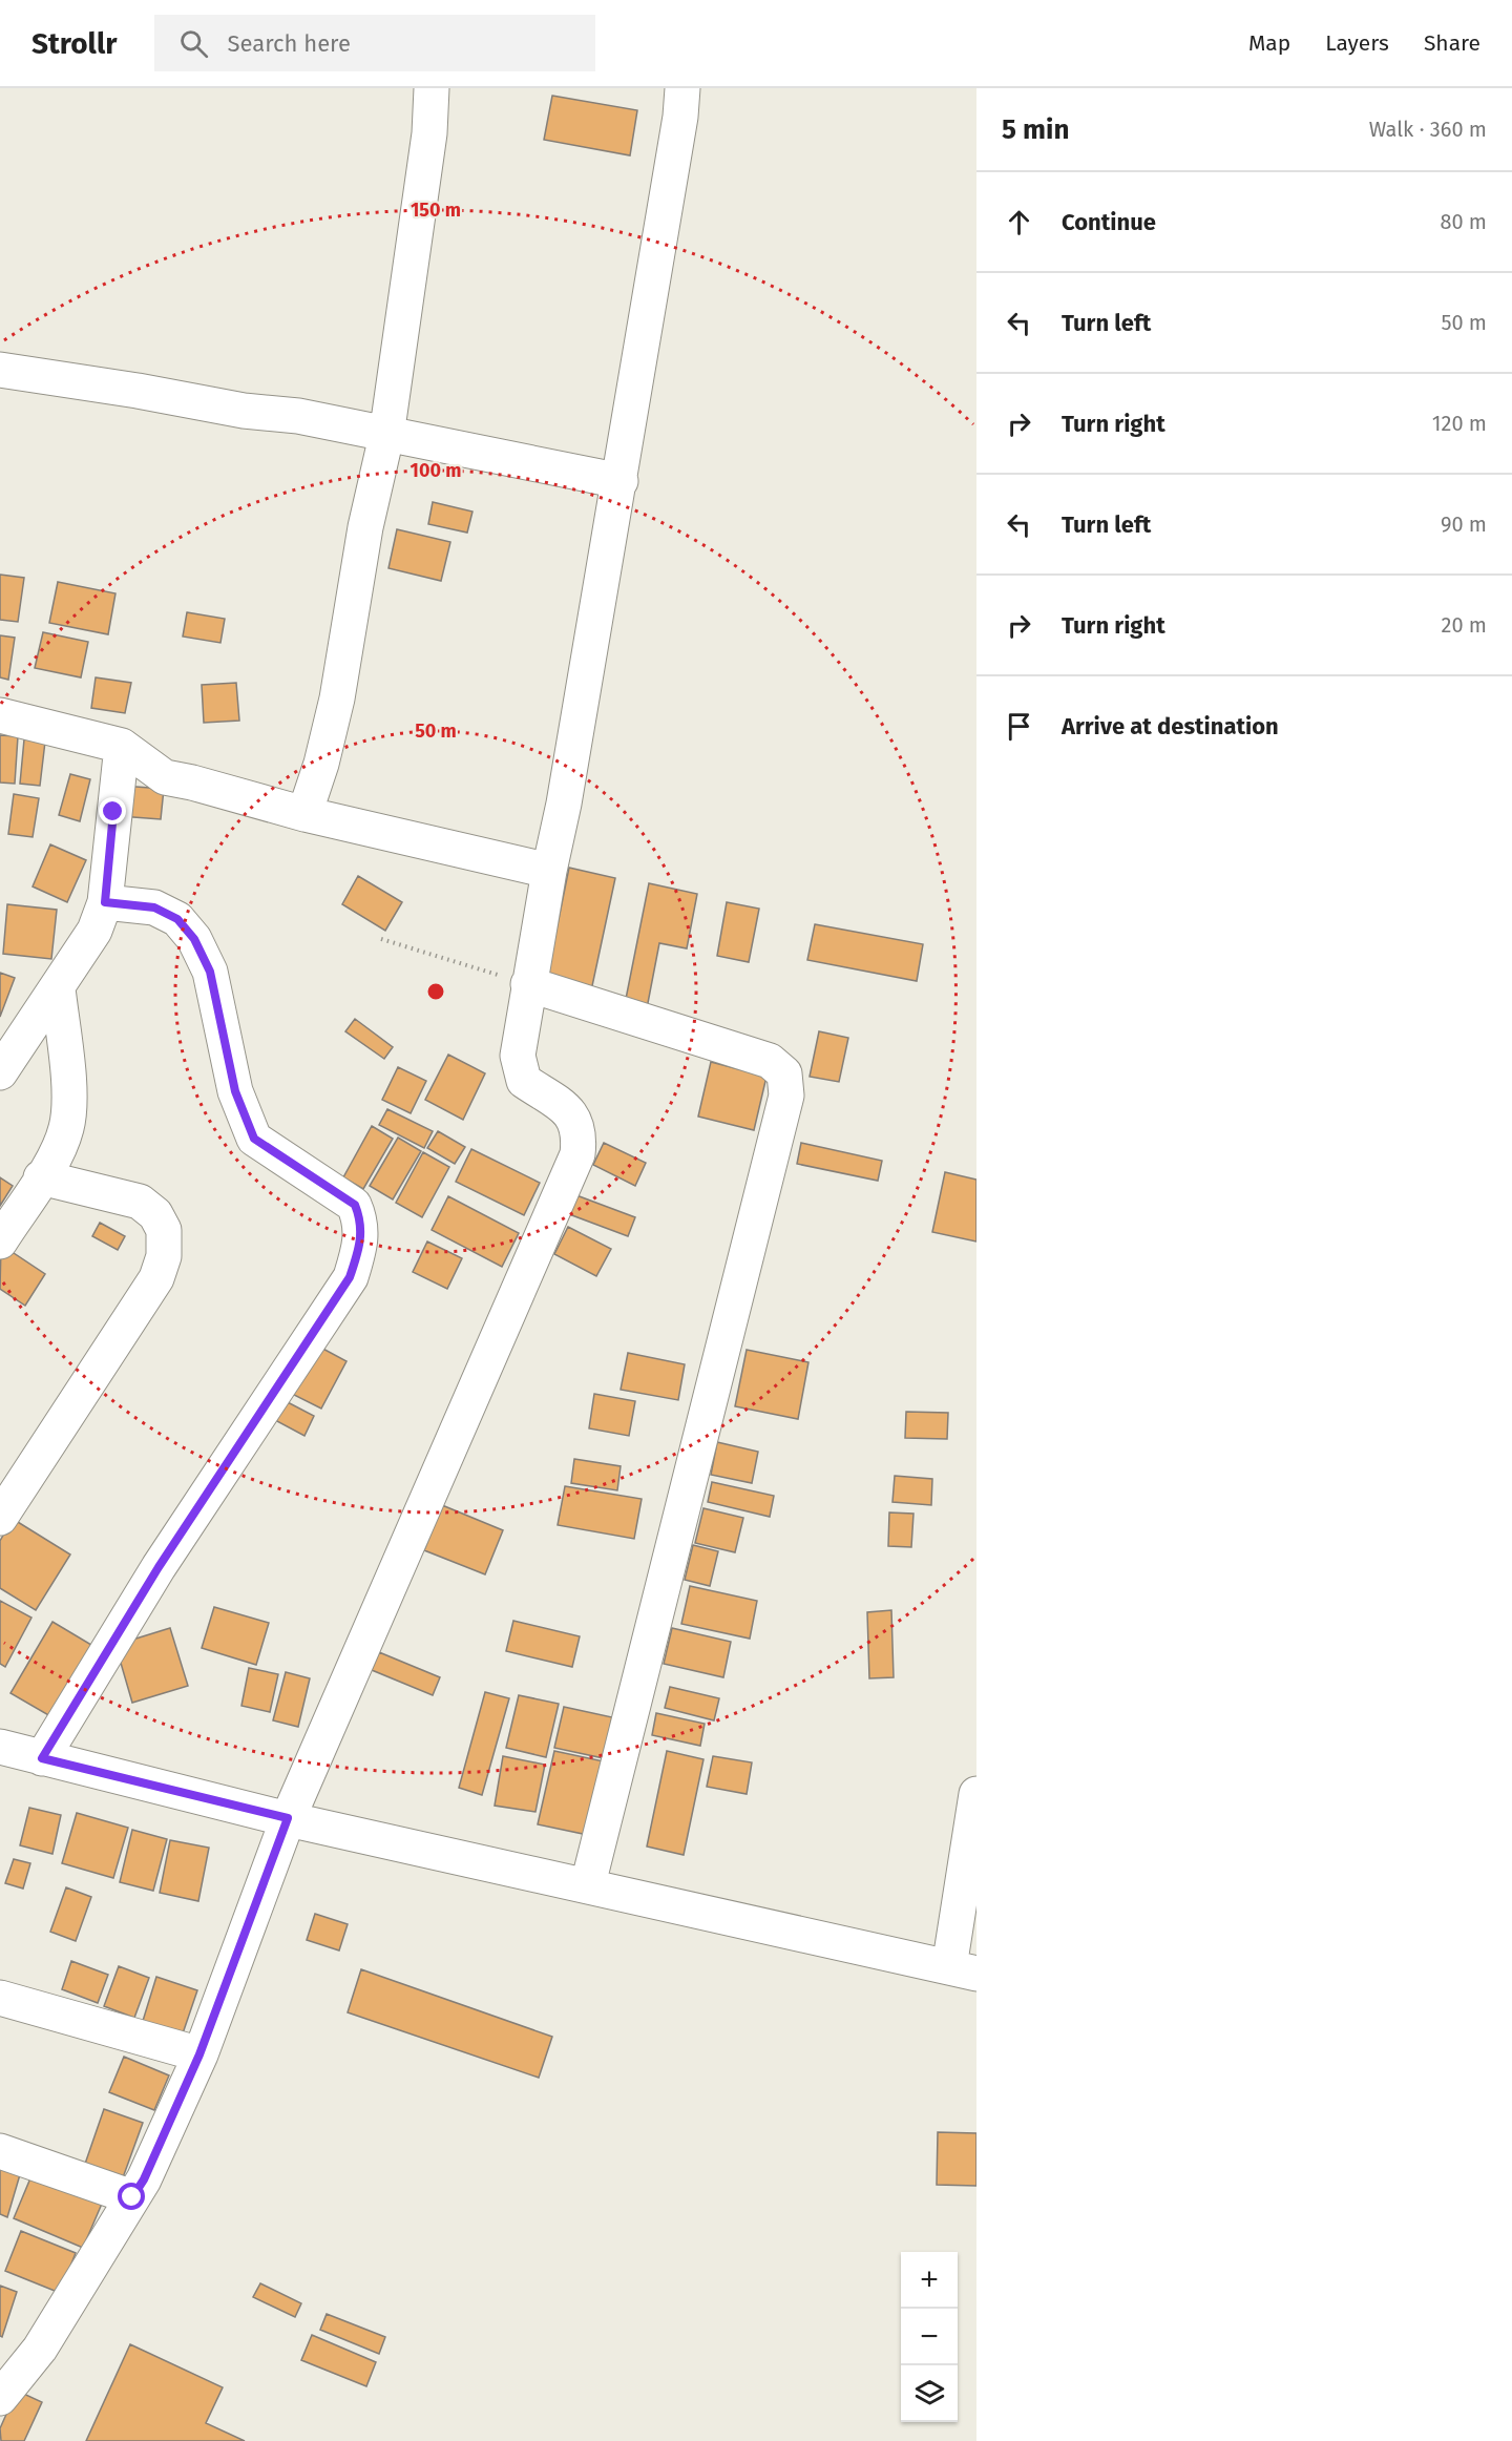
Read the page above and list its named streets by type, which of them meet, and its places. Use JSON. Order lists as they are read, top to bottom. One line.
{"page":{"header":"Strollr","search":"Search here","nav":["Map","Layers","Share"],"heading":["5 min","Walk · 360 m"],"list":[["Continue","80 m"],["Turn left","50 m"],["Turn right","120 m"],["Turn left","90 m"],["Turn right","20 m"],"Arrive at destination"],"map_buttons":["+","−"]},"rings":["150 m","100 m","50 m"]}
